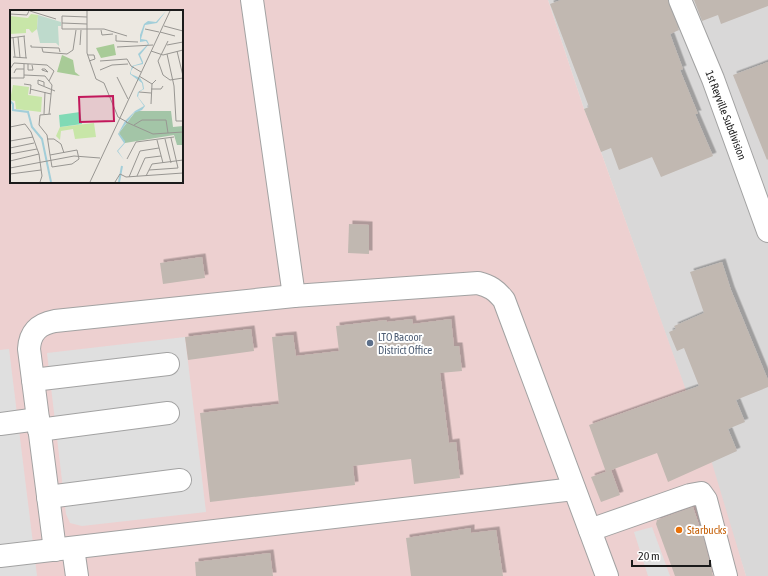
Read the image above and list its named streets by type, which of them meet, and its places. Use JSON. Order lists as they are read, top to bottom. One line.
{"streets":{"street":["1st Reyville Subdivision"]},"places":["LTO Bacoor District Office","Starbucks"],"scale_bar":"20 m"}
